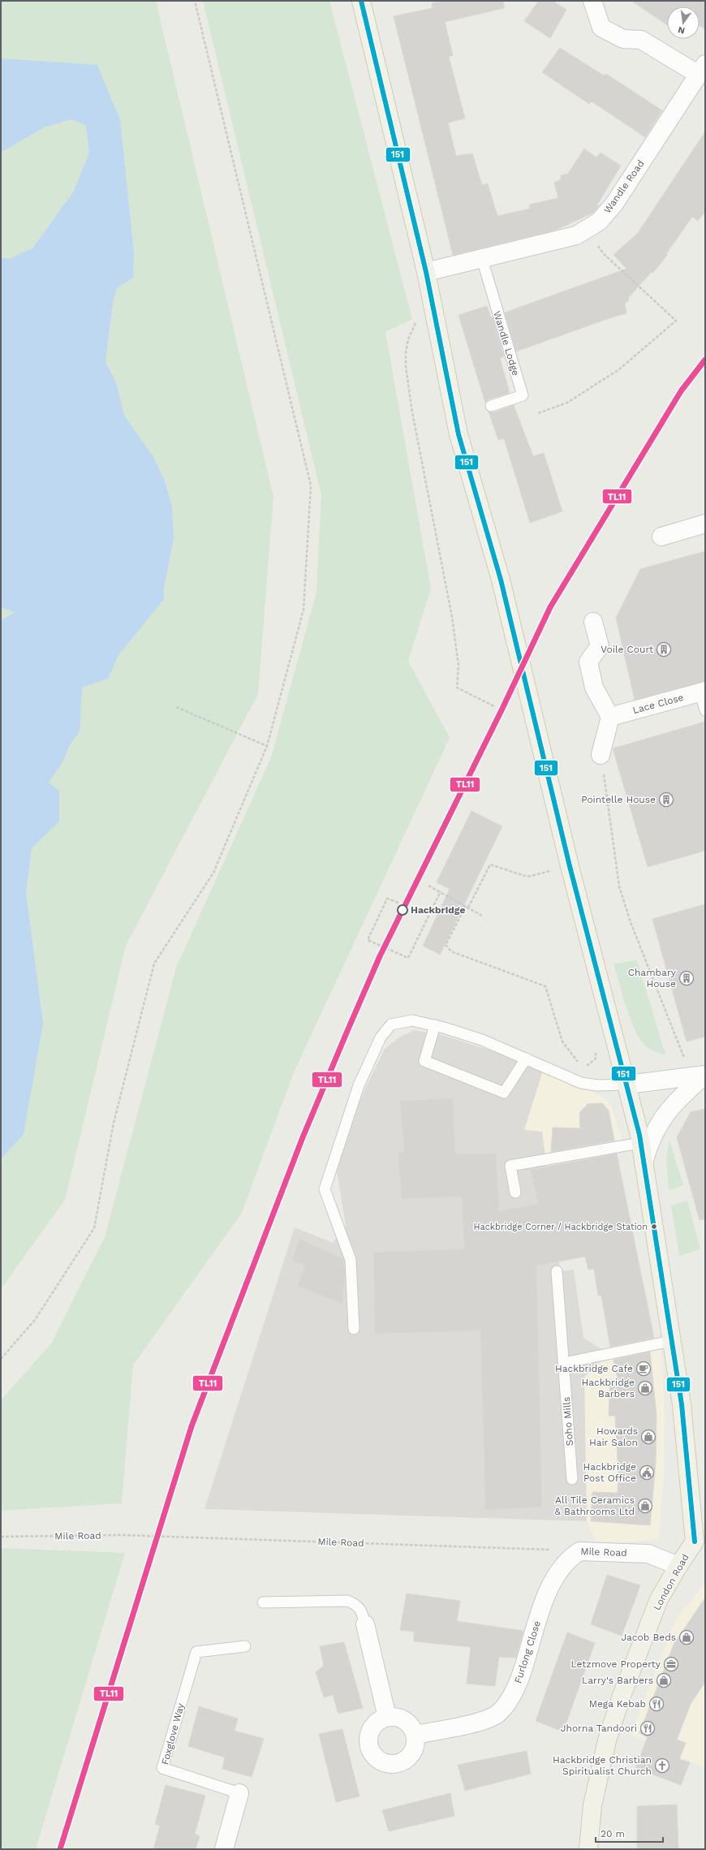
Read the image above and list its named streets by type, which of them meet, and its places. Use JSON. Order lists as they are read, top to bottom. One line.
{"streets":{"main road":["London Road"],"street":["Wandle Road","Lace Close","Mile Road","Furlong Close","Foxglove Way"],"lane":["Wandle Lodge","Soho Mills"]},"crossings":[["Wandle Road","Wandle Lodge"],["Wandle Road","London Road"],["Mile Road","London Road"],["Mile Road","Furlong Close"]],"places":{"building":["Voile Court","Pointelle House","Chambary House"],"other":["Hackbridge","Hackbridge Corner / Hackbridge Station"],"cafe":["Hackbridge Cafe"],"shop":["Hackbridge Barbers","Howards Hair Salon","All Tile Ceramics & Bathrooms Ltd","Jacob Beds","Larry's Barbers"],"public building":["Hackbridge Post Office"],"office":["Letzmove Property"],"restaurant":["Mega Kebab","Jhorna Tandoori"],"church":["Hackbridge Christian Spiritualist Church"]},"lines":["transit line 151","transit line TL11"],"scale_bar":"20 m","north":"bottom"}
